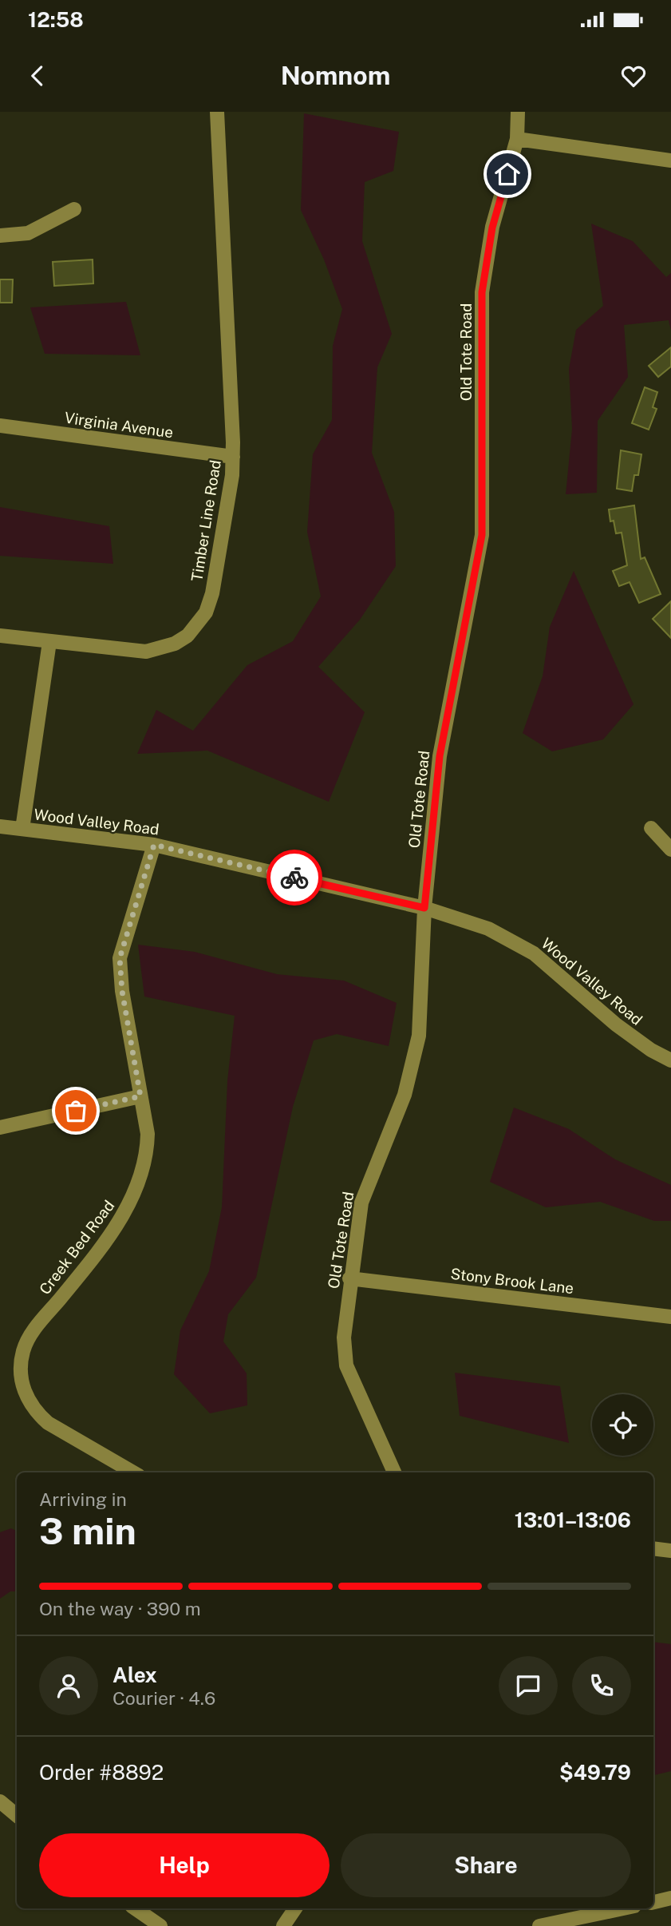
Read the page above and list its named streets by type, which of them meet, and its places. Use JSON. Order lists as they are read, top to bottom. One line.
{"streets":{"street":["Old Tote Road","Virginia Avenue","Timber Line Road","Wood Valley Road","Creek Bed Road","Stony Brook Lane"]},"crossings":[["Old Tote Road","Wood Valley Road"],["Old Tote Road","Stony Brook Lane"],["Virginia Avenue","Timber Line Road"],["Wood Valley Road","Creek Bed Road"]],"page":{"status":"12:58","header":"Nomnom","heading":["3 min","Arriving in","13:01–13:06"],"panel":["Alex","Courier · 4.6","Order #8892","$49.79"],"bar":"On the way · 390 m","buttons":["Help","Share"]}}
